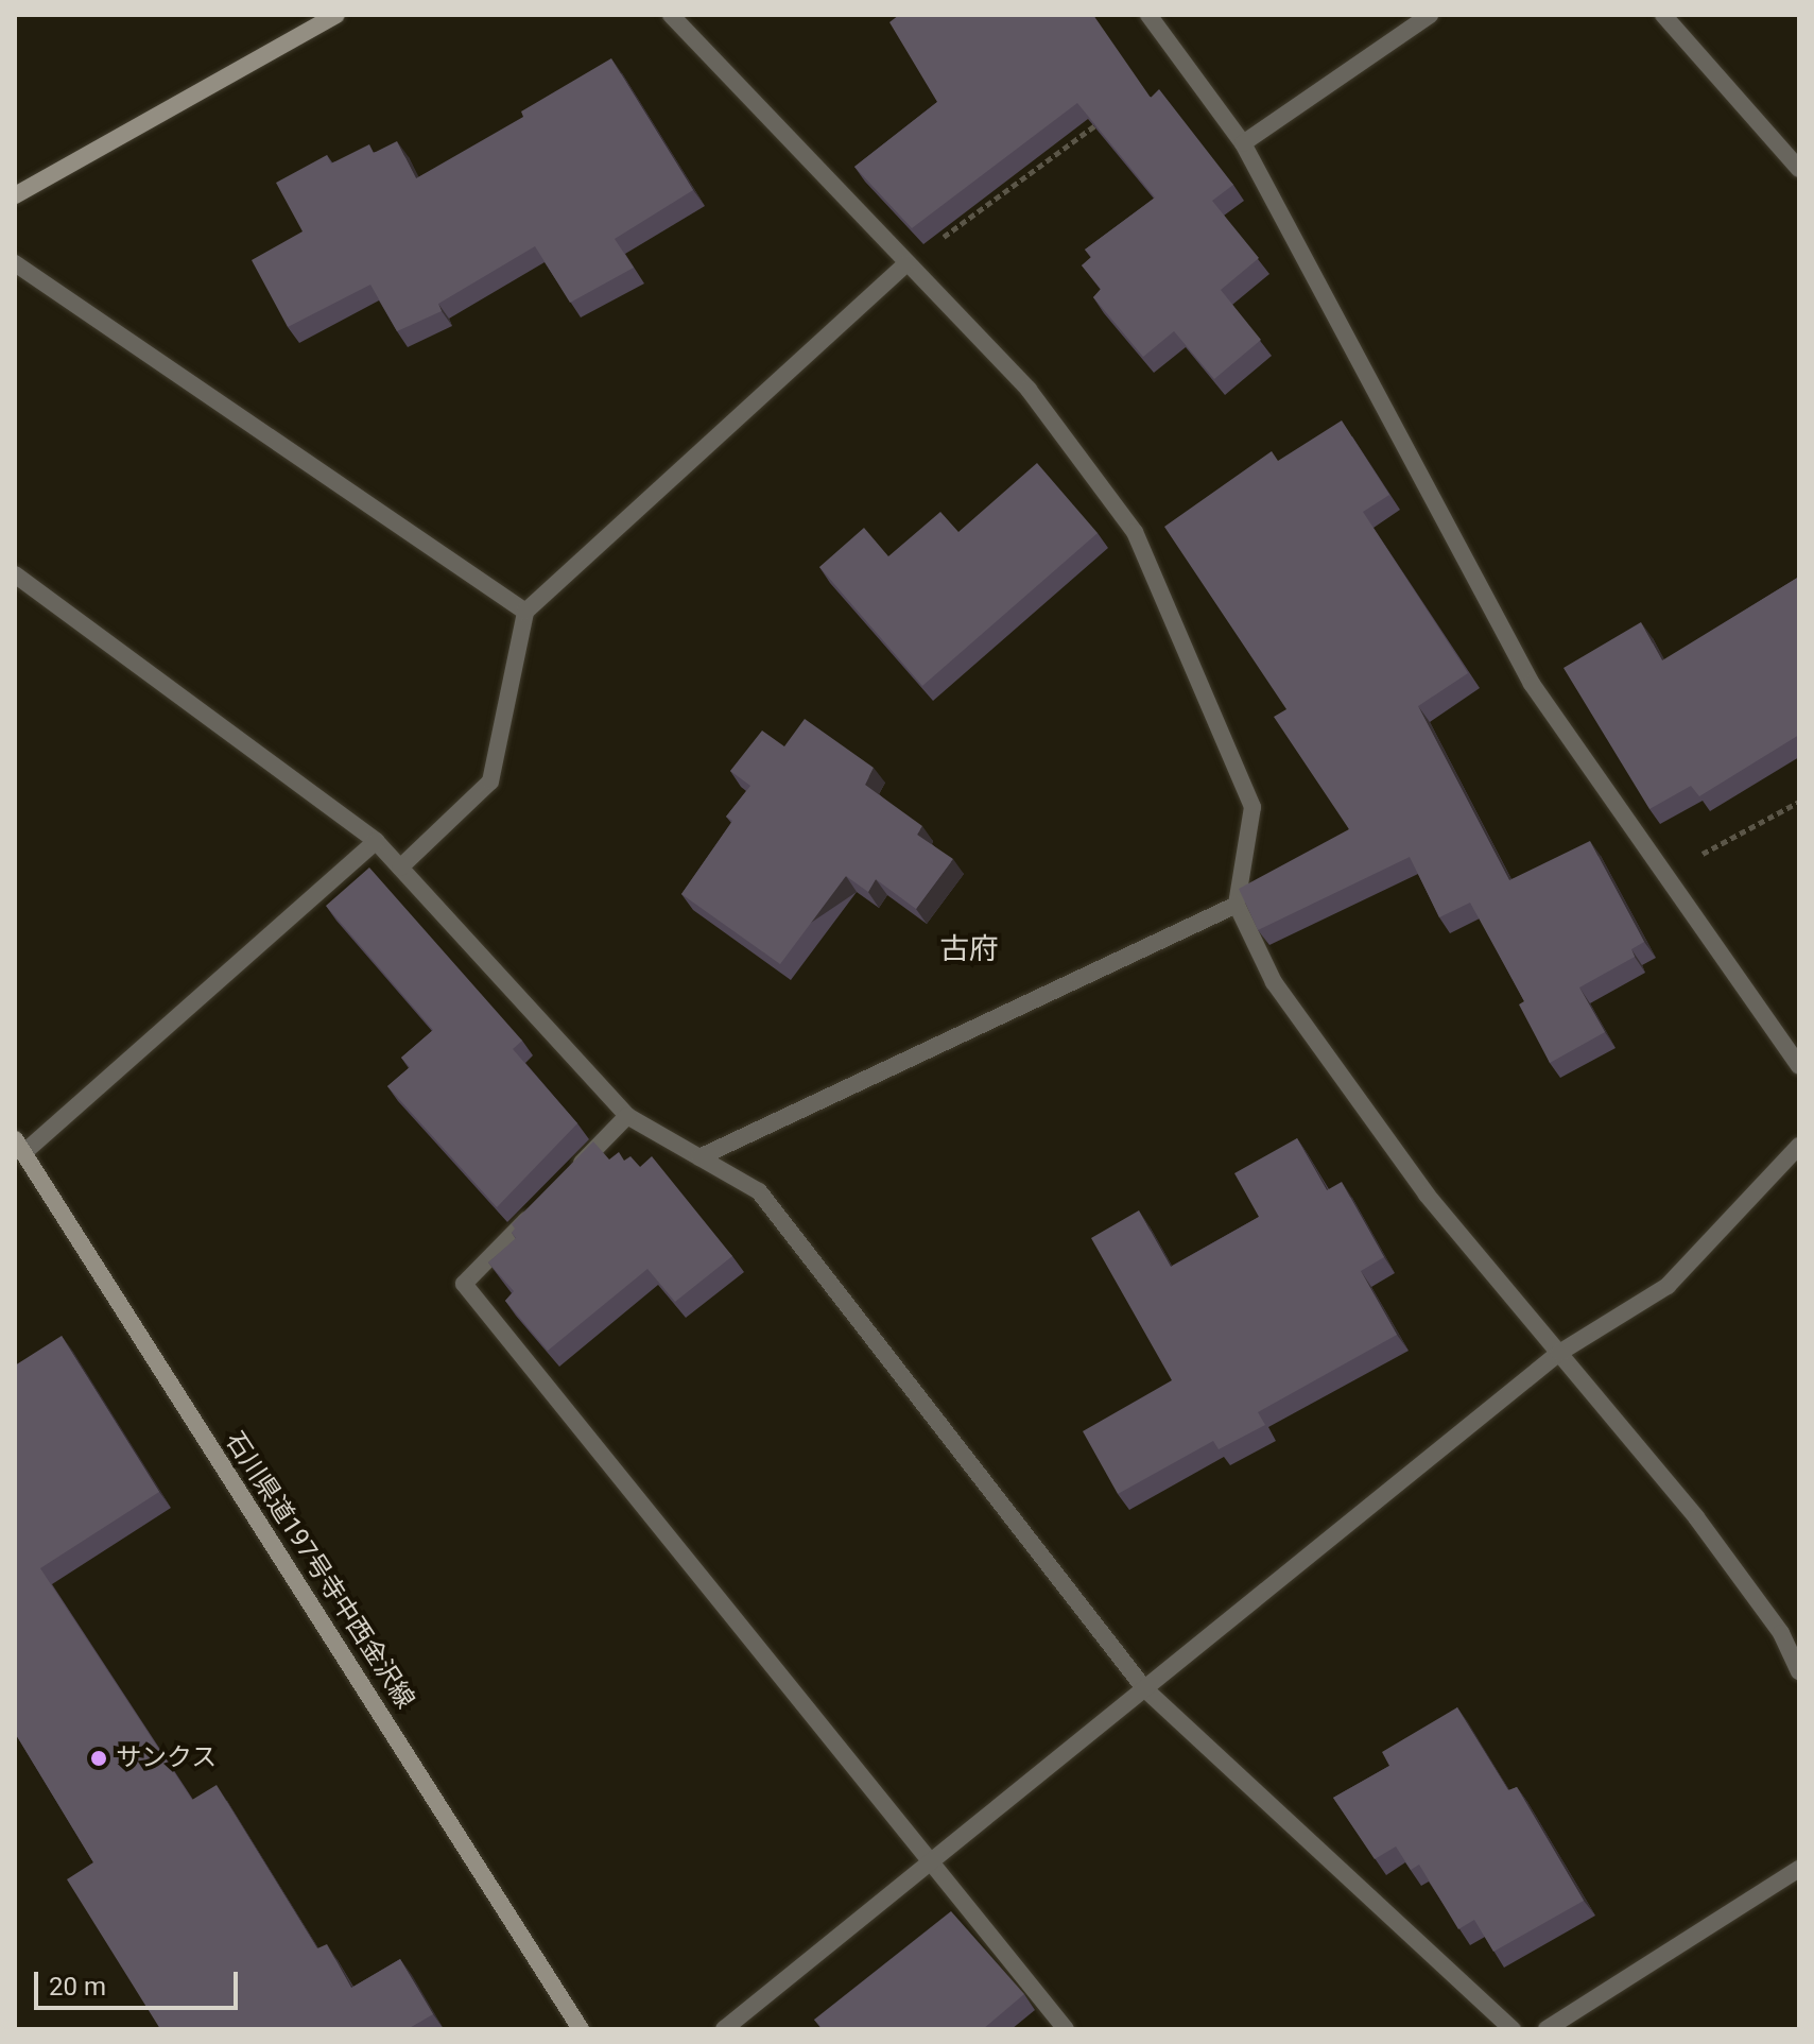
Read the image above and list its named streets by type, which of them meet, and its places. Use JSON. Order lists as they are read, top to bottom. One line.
{"streets":{"main road":["石川県道197号寺中西金沢線"]},"districts":["古府"],"places":["サンクス"],"scale_bar":"20 m"}
